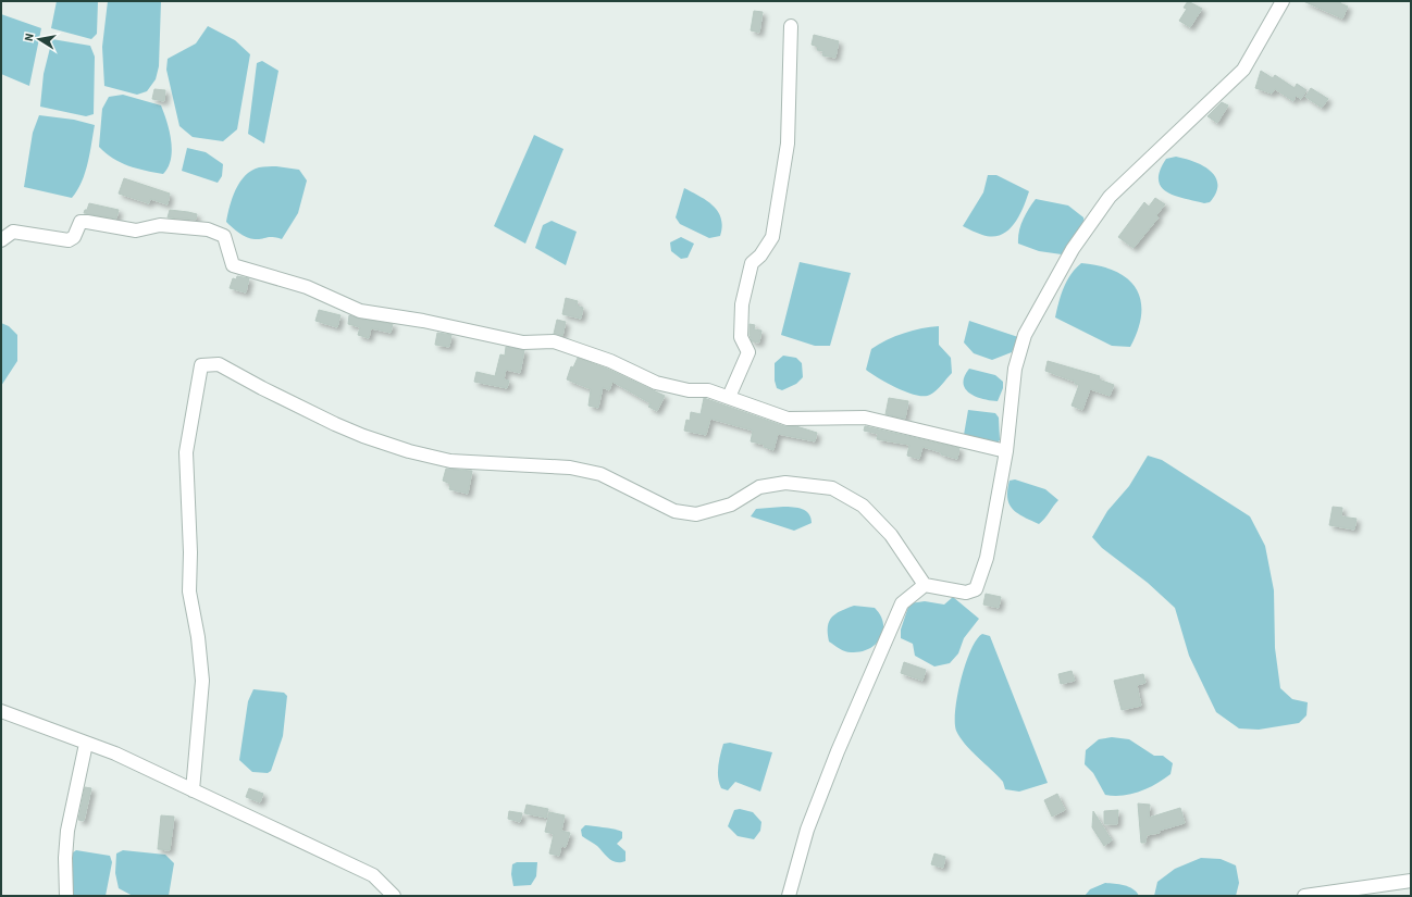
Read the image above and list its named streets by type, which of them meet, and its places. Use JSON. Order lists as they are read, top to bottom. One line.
{"north":"left"}
